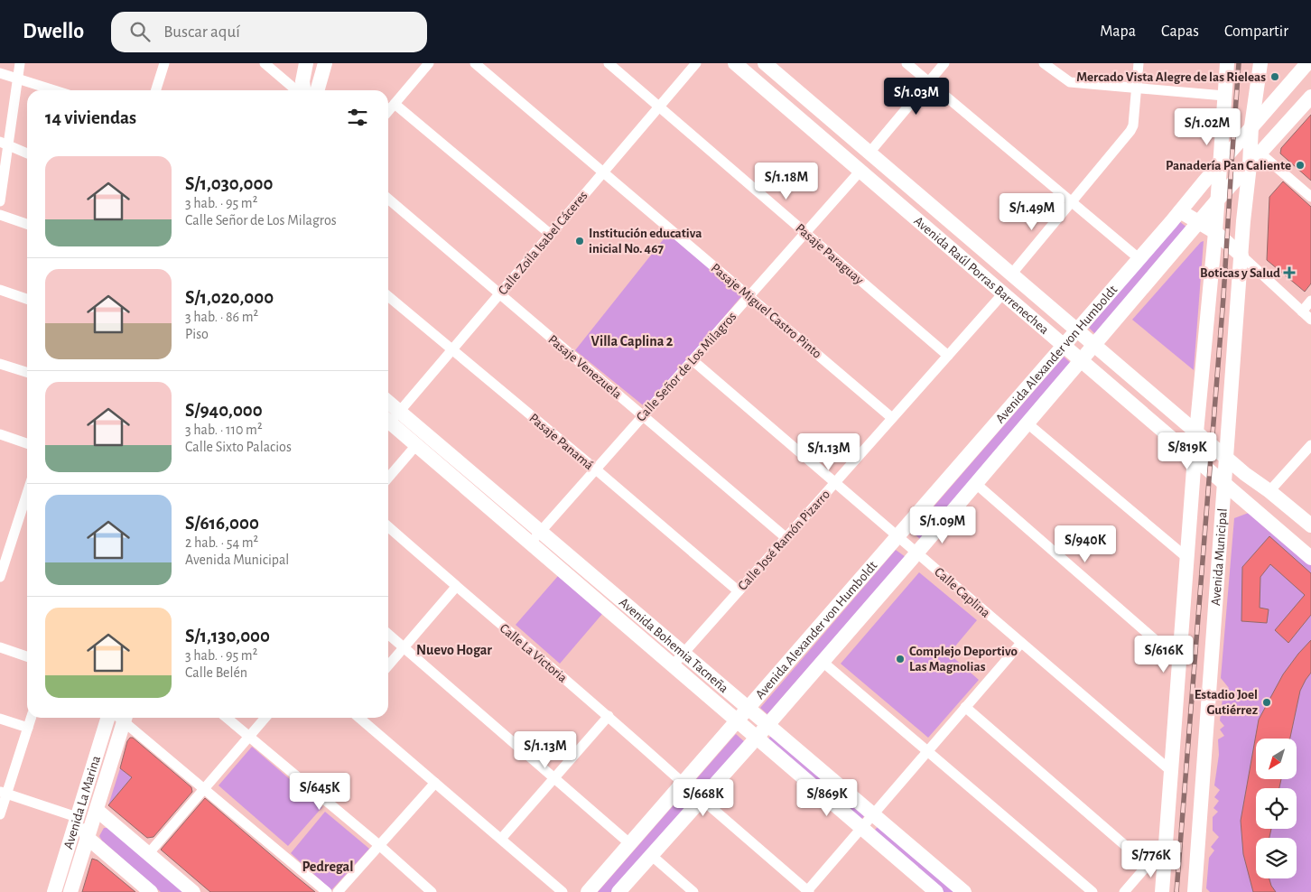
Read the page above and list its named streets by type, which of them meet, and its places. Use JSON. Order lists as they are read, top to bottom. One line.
{"streets":{"street":["Calle Zoila Isabel Cáceres","Pasaje Paraguay","Avenida Raúl Porras Barrenechea","Pasaje Miguel Castro Pinto","Avenida Alexander von Humboldt","Pasaje Venezuela","Calle Señor de Los Milagros","Pasaje Panamá","Calle José Ramón Pizarro","Avenida Municipal","Calle Caplina","Avenida Bohemia Tacneña","Calle La Victoria","Avenida La Marina"]},"crossings":[["Calle Zoila Isabel Cáceres","Pasaje Paraguay"],["Calle Zoila Isabel Cáceres","Pasaje Miguel Castro Pinto"],["Calle Zoila Isabel Cáceres","Pasaje Venezuela"],["Calle Zoila Isabel Cáceres","Pasaje Panamá"],["Calle Zoila Isabel Cáceres","Avenida Bohemia Tacneña"],["Pasaje Paraguay","Calle Señor de Los Milagros"],["Pasaje Paraguay","Calle José Ramón Pizarro"],["Avenida Raúl Porras Barrenechea","Avenida Alexander von Humboldt"],["Avenida Raúl Porras Barrenechea","Calle Señor de Los Milagros"],["Avenida Raúl Porras Barrenechea","Calle José Ramón Pizarro"],["Avenida Raúl Porras Barrenechea","Avenida Municipal"],["Pasaje Miguel Castro Pinto","Calle Señor de Los Milagros"],["Pasaje Miguel Castro Pinto","Calle José Ramón Pizarro"],["Avenida Alexander von Humboldt","Avenida Municipal"],["Avenida Alexander von Humboldt","Calle Caplina"],["Avenida Alexander von Humboldt","Avenida Bohemia Tacneña"],["Avenida Alexander von Humboldt","Calle La Victoria"],["Pasaje Venezuela","Calle Señor de Los Milagros"],["Pasaje Venezuela","Calle José Ramón Pizarro"],["Calle Señor de Los Milagros","Pasaje Panamá"],["Calle Señor de Los Milagros","Calle Caplina"],["Calle Señor de Los Milagros","Avenida Bohemia Tacneña"],["Pasaje Panamá","Calle José Ramón Pizarro"],["Calle José Ramón Pizarro","Calle Caplina"],["Calle José Ramón Pizarro","Avenida Bohemia Tacneña"]],"districts":["Villa Caplina 2","Nuevo Hogar","Pedregal"],"places":{"other":["Mercado Vista Alegre de las Rieleas","Panadería Pan Caliente","Institución educativa inicial No. 467","Complejo Deportivo Las Magnolias","Estadio Joel Gutiérrez"],"health":["Boticas y Salud"]},"north":"bottom left","page":{"header":"Dwello","search":"Buscar aquí","nav":["Mapa","Capas","Compartir"],"price":["S/1.03M","S/1.02M","S/1.18M","S/1.49M","S/819K","S/1.13M","S/1.09M","S/940K","S/616K","S/1.13M","S/645K","S/668K","S/869K","S/776K"],"heading":"14 viviendas","list":[{"name":"S/1,030,000","note":"3 hab. · 95 m² · Calle Señor de Los Milagros"},{"name":"S/1,020,000","note":"3 hab. · 86 m² · Piso"},{"name":"S/940,000","note":"3 hab. · 110 m² · Calle Sixto Palacios"},{"name":"S/616,000","note":"2 hab. · 54 m² · Avenida Municipal"},{"name":"S/1,130,000","note":"3 hab. · 95 m² · Calle Belén"}]}}
